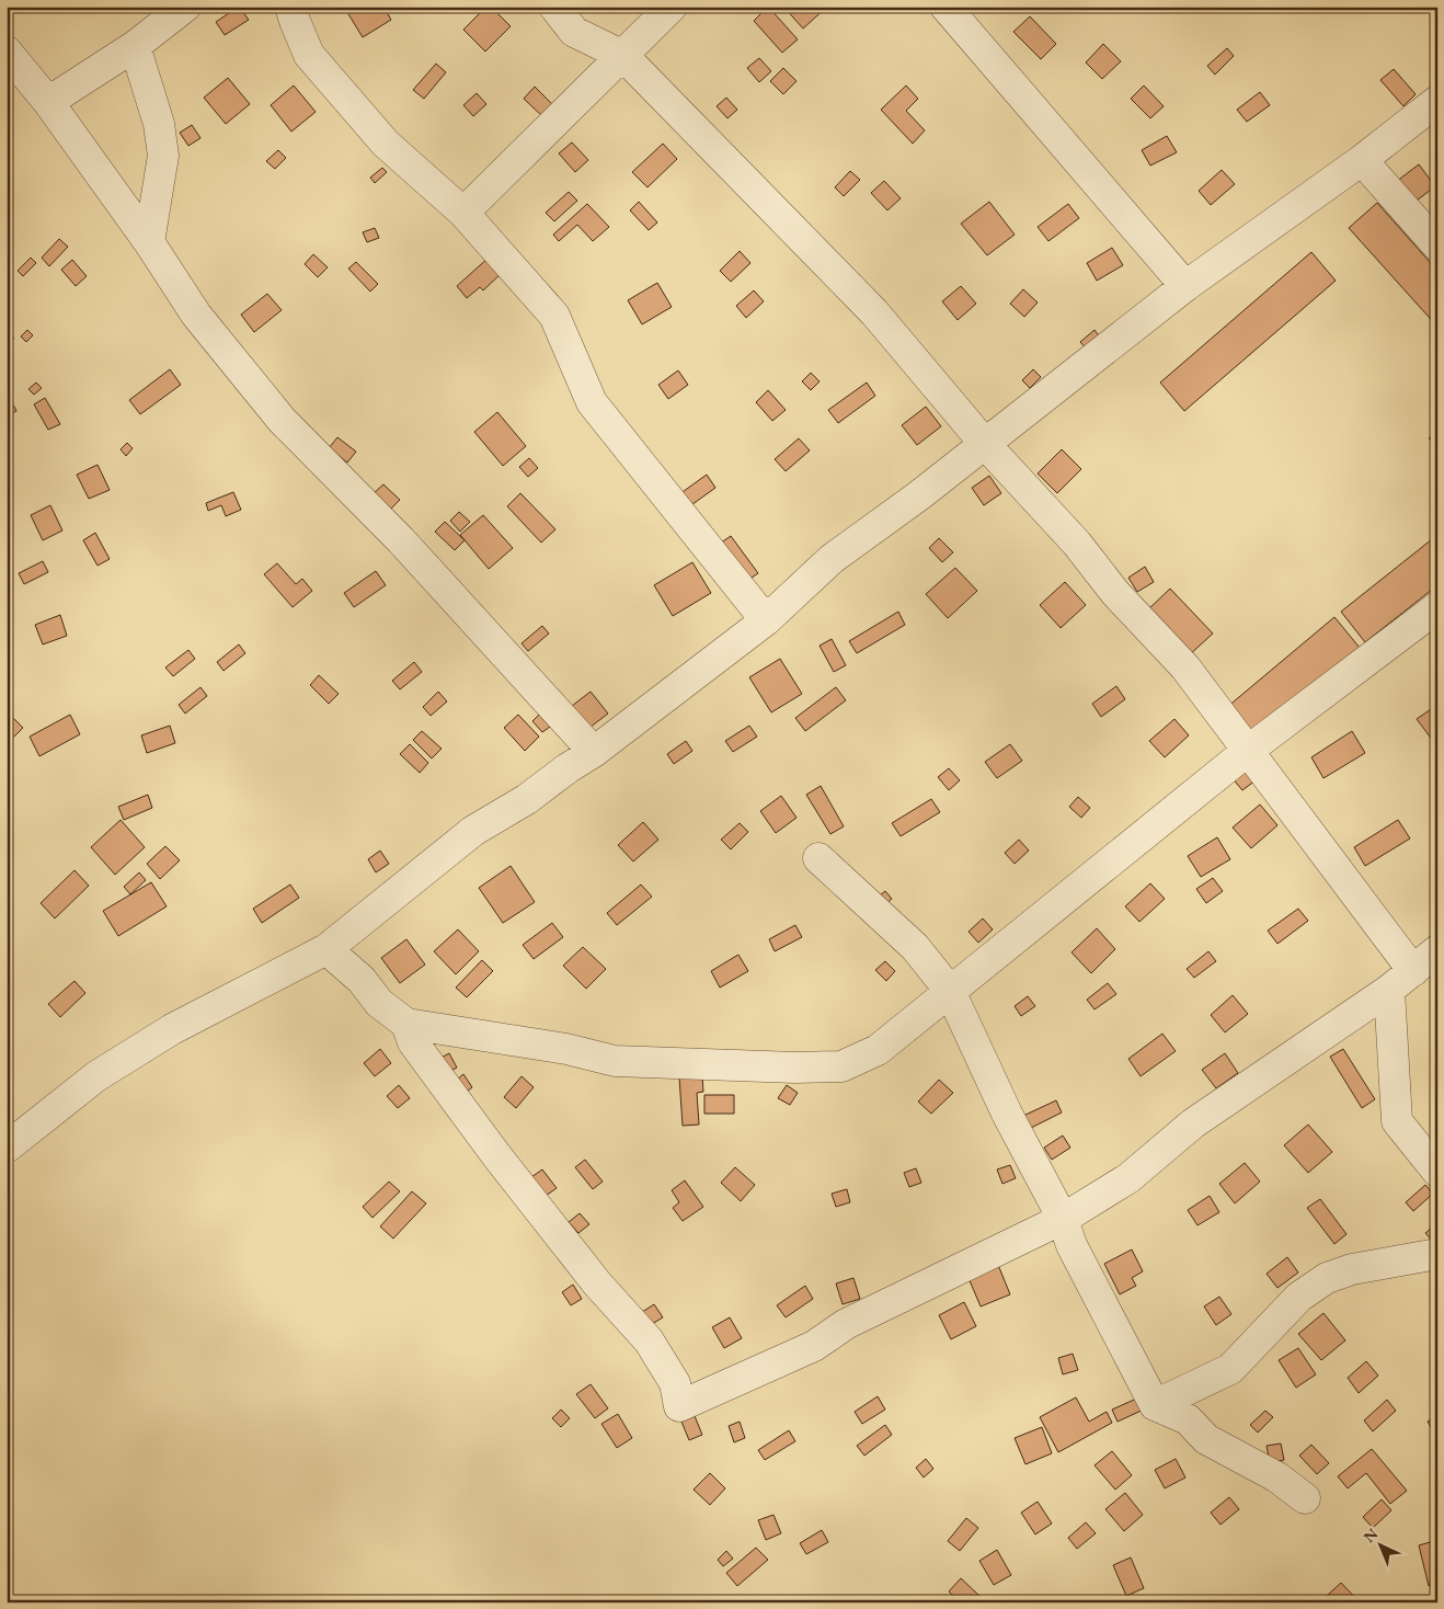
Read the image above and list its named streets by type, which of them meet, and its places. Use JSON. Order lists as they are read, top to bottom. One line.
{"north":"top left"}
